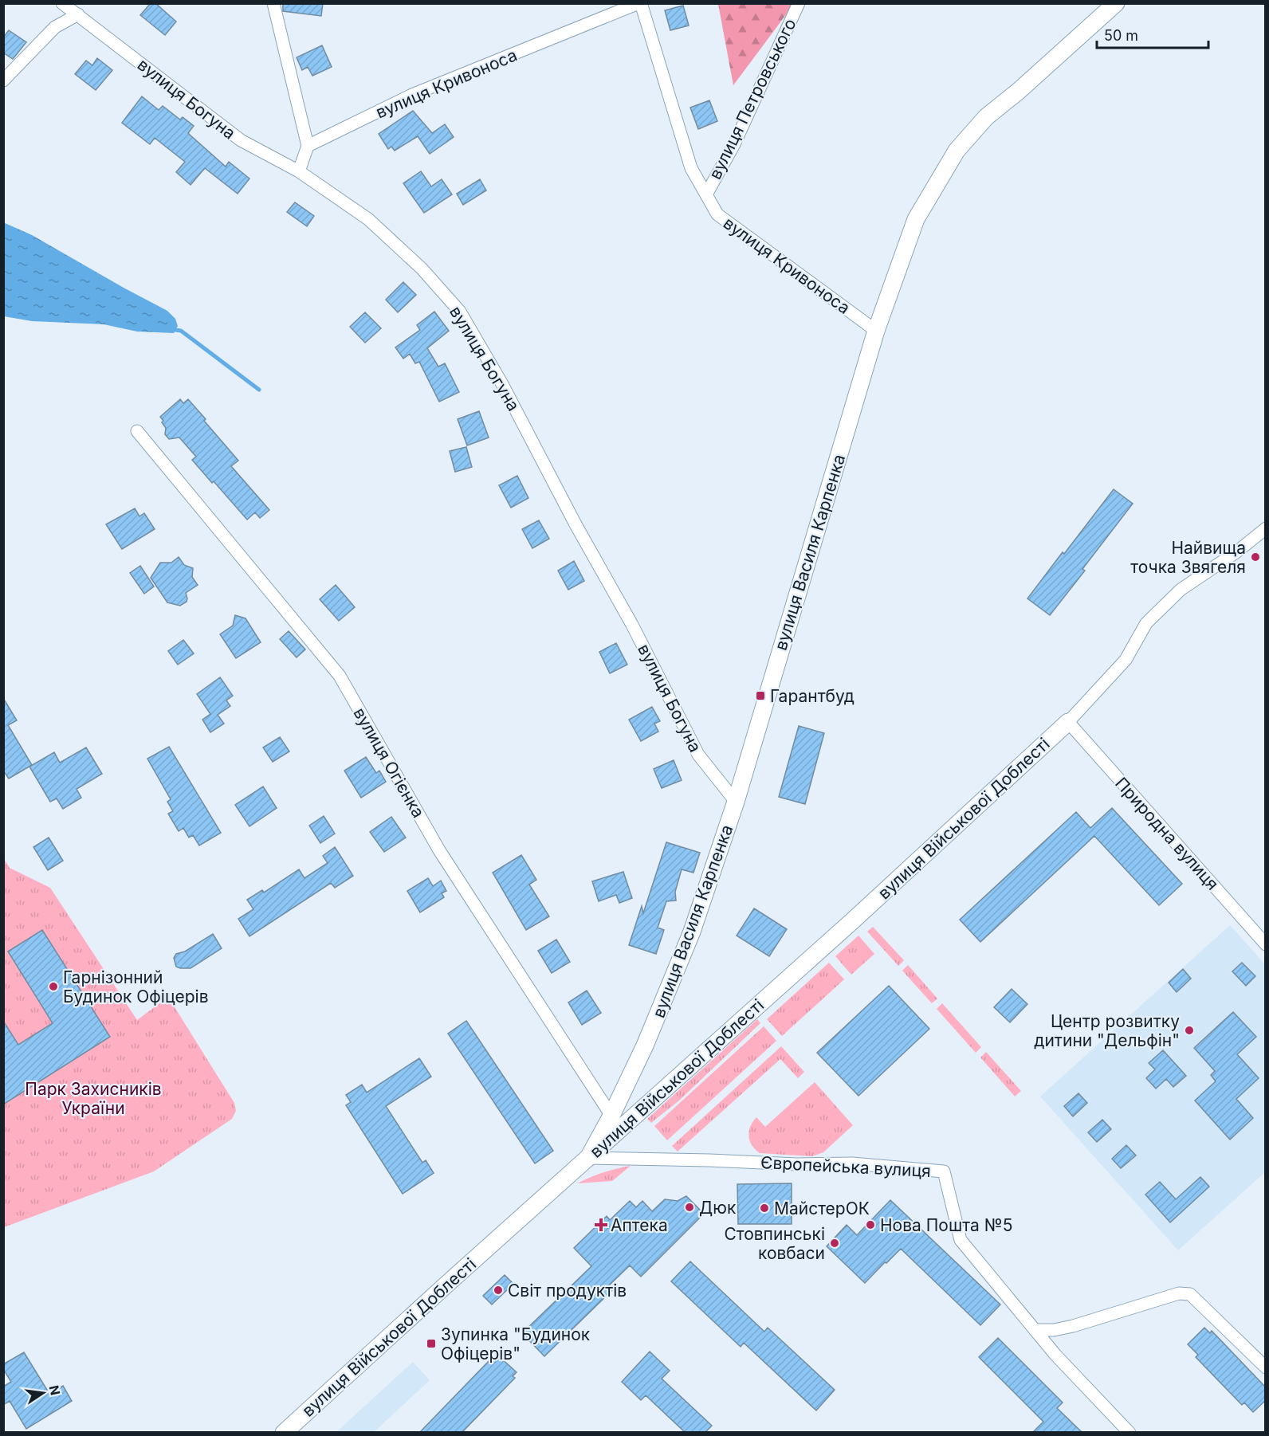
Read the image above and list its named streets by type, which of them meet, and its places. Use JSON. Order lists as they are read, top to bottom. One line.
{"streets":{"street":["вулиця Кривоноса","вулиця Богуна","вулиця Петровського","вулиця Василя Карпенка","вулиця Огієнка","вулиця Військової Доблесті","Природна вулиця","Європейська вулиця"]},"crossings":[["вулиця Кривоноса","вулиця Петровського"],["вулиця Кривоноса","вулиця Василя Карпенка"],["вулиця Богуна","вулиця Василя Карпенка"],["вулиця Василя Карпенка","вулиця Огієнка"],["вулиця Василя Карпенка","вулиця Військової Доблесті"],["вулиця Василя Карпенка","Європейська вулиця"],["вулиця Військової Доблесті","Природна вулиця"],["вулиця Військової Доблесті","Європейська вулиця"]],"parks":["Парк Захисників України"],"places":{"other":["Найвища точка Звягеля","Гарнізонний Будинок Офіцерів","Центр розвитку дитини \"Дельфін\"","Дюк","МайстерОК","Нова Пошта №5","Стовпинські ковбаси","Світ продуктів"],"transit":["Гарантбуд","Зупинка \"Будинок Офіцерів\""],"health":["Аптека"]},"scale_bar":"50 m","north":"right"}
